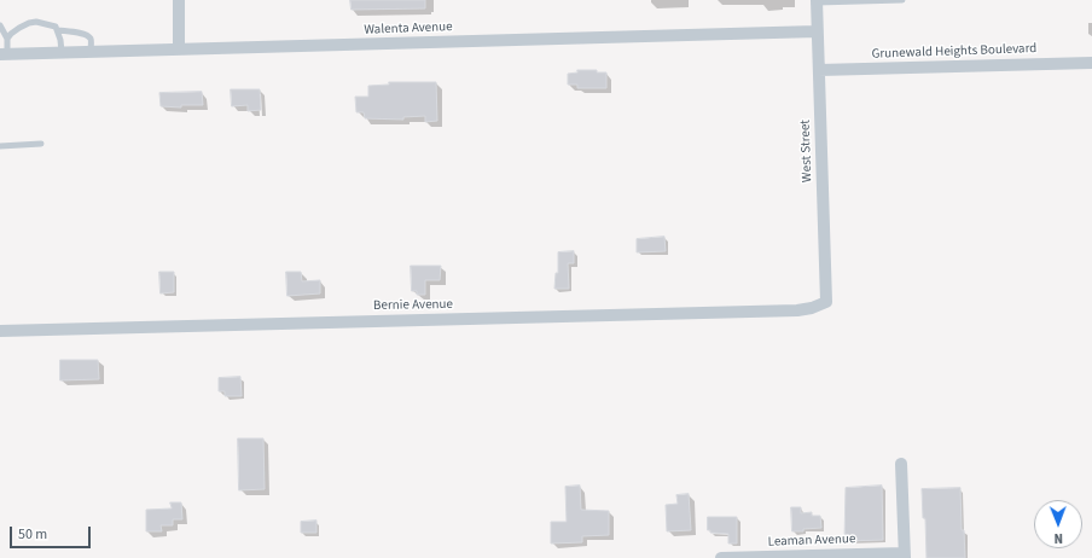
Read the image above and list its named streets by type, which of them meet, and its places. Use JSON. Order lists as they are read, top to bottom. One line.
{"streets":{"street":["Walenta Avenue","Grunewald Heights Boulevard","West Street","Bernie Avenue","Leaman Avenue"]},"crossings":[["Walenta Avenue","West Street"],["Grunewald Heights Boulevard","West Street"],["West Street","Bernie Avenue"]],"scale_bar":"50 m","north":"bottom"}
